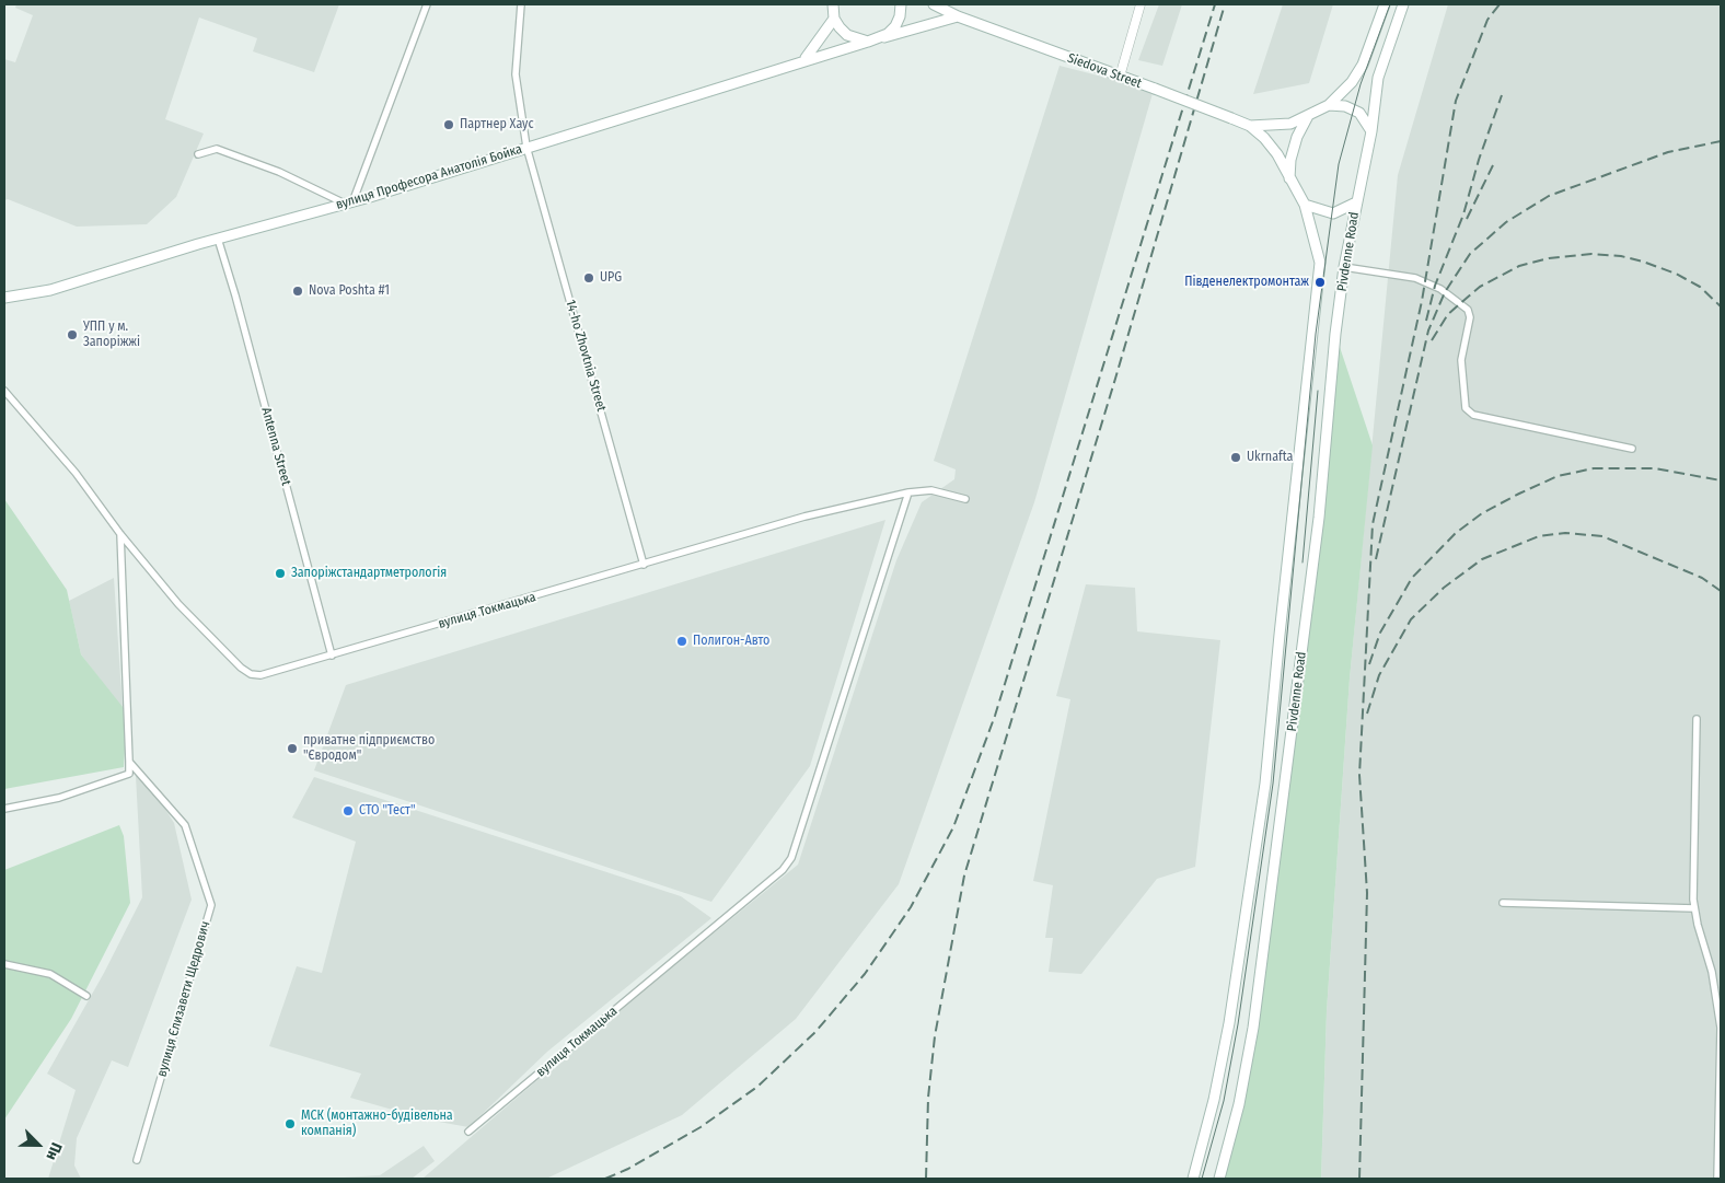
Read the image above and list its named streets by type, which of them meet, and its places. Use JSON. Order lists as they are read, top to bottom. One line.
{"streets":{"main road":["Siedova Street","вулиця Професора Анатолія Бойка","Pivdenne Road"],"street":["14-ho Zhovtnia Street","Antenna Street","вулиця Токмацька","вулиця Єлизавети Щедрович"]},"crossings":[["Siedova Street","Pivdenne Road"],["вулиця Професора Анатолія Бойка","14-ho Zhovtnia Street"],["вулиця Професора Анатолія Бойка","Antenna Street"],["14-ho Zhovtnia Street","вулиця Токмацька"],["Antenna Street","вулиця Токмацька"]],"places":["Партнер Хаус","UPG","Південелектромонтаж","Nova Poshta #1","УПП у м. Запоріжжі","Ukrnafta","Запоріжстандартметрологія","Полигон-Авто","приватне підприємство \"Євродом\"","СТО \"Тест\"","МСК (монтажно-будівельна компанія)"],"north":"bottom right"}
